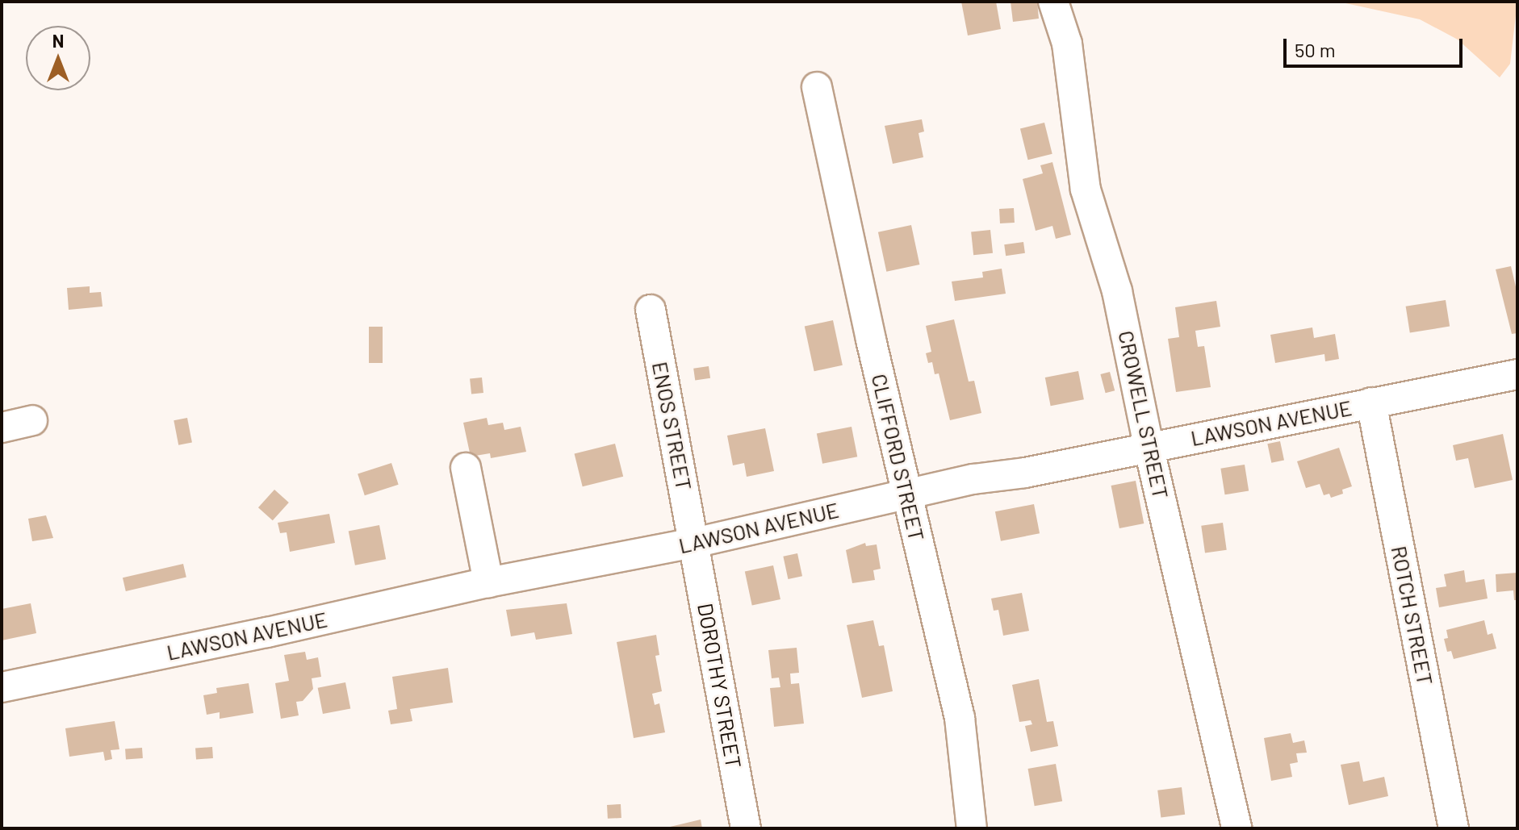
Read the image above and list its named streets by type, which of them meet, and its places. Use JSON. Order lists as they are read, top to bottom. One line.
{"streets":{"street":["CROWELL STREET","LAWSON AVENUE","ENOS STREET","CLIFFORD STREET","ROTCH STREET","DOROTHY STREET"]},"crossings":[["CROWELL STREET","LAWSON AVENUE"],["LAWSON AVENUE","ENOS STREET"],["LAWSON AVENUE","CLIFFORD STREET"],["LAWSON AVENUE","ROTCH STREET"],["LAWSON AVENUE","DOROTHY STREET"],["ENOS STREET","DOROTHY STREET"]],"scale_bar":"50 m","north":"top"}
